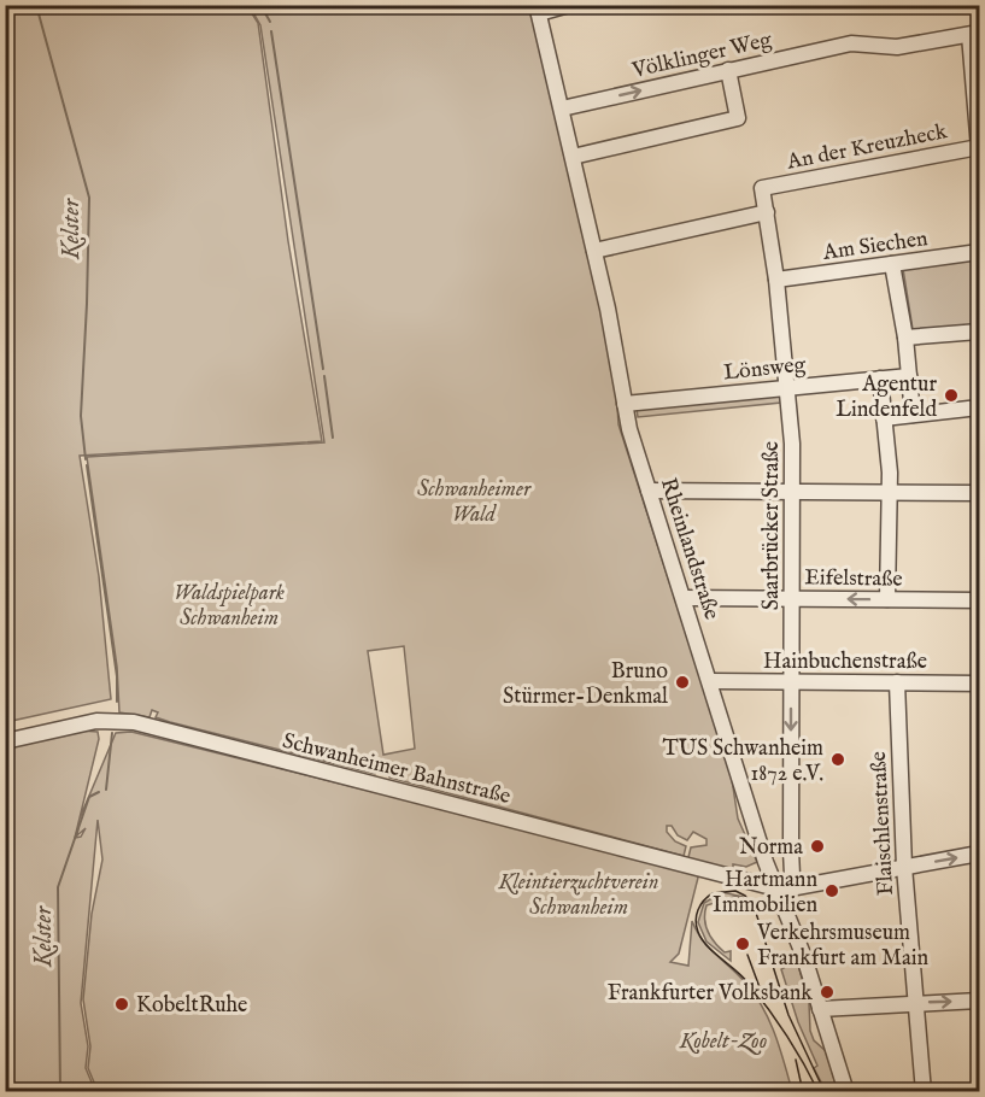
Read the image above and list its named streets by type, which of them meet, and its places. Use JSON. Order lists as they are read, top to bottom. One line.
{"streets":{"street":["Völklinger Weg","An der Kreuzheck","Am Siechen","Lönsweg","Saarbrücker Straße","Rheinlandstraße","Eifelstraße","Hainbuchenstraße","Schwanheimer Bahnstraße","Flaischlenstraße"]},"crossings":[["Völklinger Weg","Rheinlandstraße"],["An der Kreuzheck","Saarbrücker Straße"],["Am Siechen","Saarbrücker Straße"],["Lönsweg","Saarbrücker Straße"],["Lönsweg","Rheinlandstraße"],["Saarbrücker Straße","Eifelstraße"],["Saarbrücker Straße","Hainbuchenstraße"],["Rheinlandstraße","Eifelstraße"],["Rheinlandstraße","Hainbuchenstraße"],["Rheinlandstraße","Schwanheimer Bahnstraße"],["Hainbuchenstraße","Flaischlenstraße"]],"one_way":["Völklinger Weg"],"water":["Kelster"],"parks":["Schwanheimer Wald","Waldspielpark Schwanheim","Kleintierzuchtverein Schwanheim","Kobelt-Zoo"],"places":["Agentur Lindenfeld","Bruno Stürmer-Denkmal","TUS Schwanheim 1872 e.V.","Norma","Hartmann Immobilien","Verkehrsmuseum Frankfurt am Main","Frankfurter Volksbank","KobeltRuhe"]}
